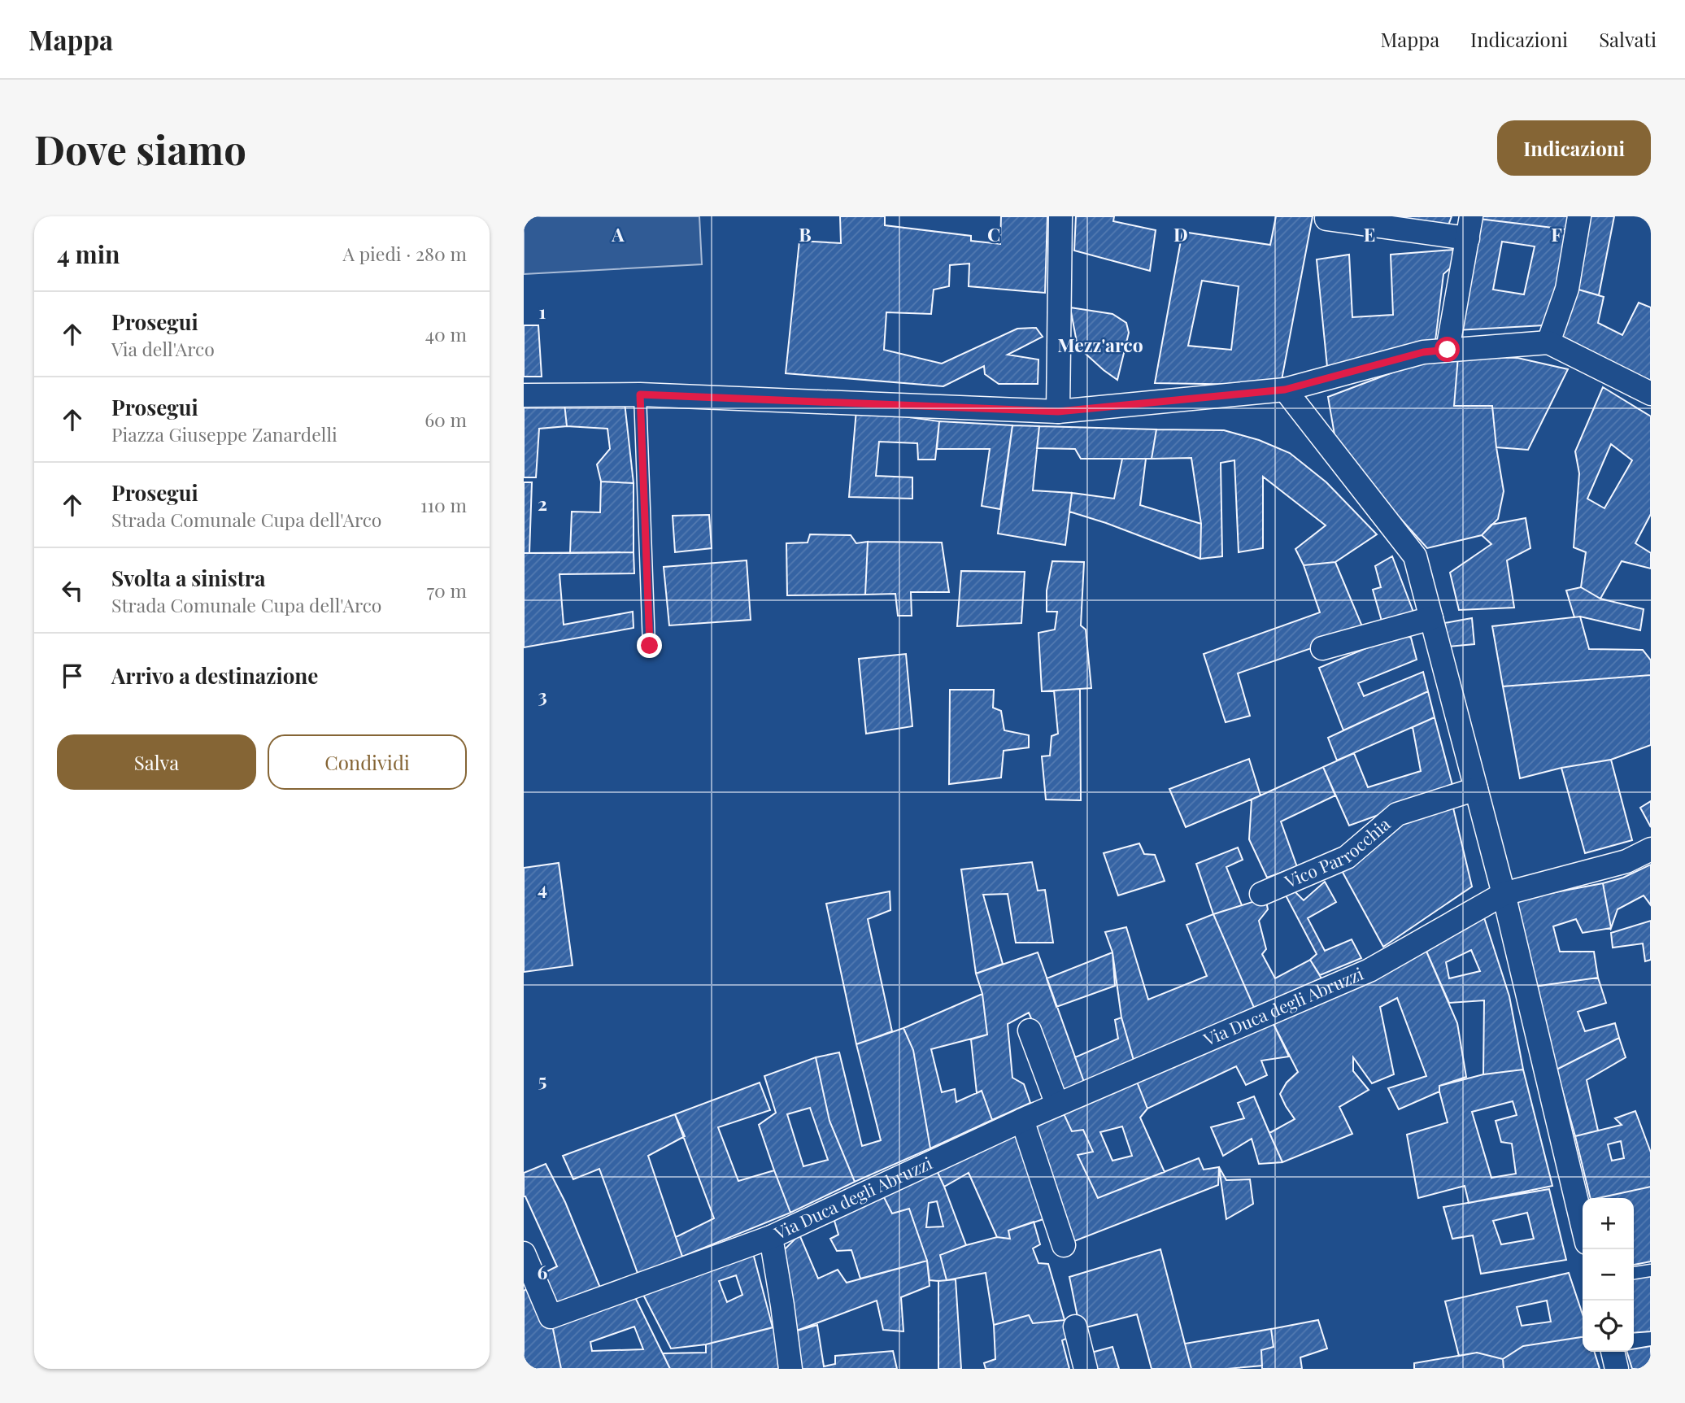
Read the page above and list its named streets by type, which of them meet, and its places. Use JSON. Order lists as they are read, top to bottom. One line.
{"streets":{"street":["Vico Parrocchia","Via Duca degli Abruzzi"]},"districts":["Mezz'arco"],"page":{"header":"Mappa","nav":["Mappa","Indicazioni","Salvati"],"buttons":["Indicazioni",["Salva","Condividi"]],"title":"Dove siamo","heading":["4 min","A piedi · 280 m"],"list":[["Prosegui","Via dell'Arco","40 m"],["Prosegui","Piazza Giuseppe Zanardelli","60 m"],["Prosegui","Strada Comunale Cupa dell'Arco","110 m"],["Svolta a sinistra","Strada Comunale Cupa dell'Arco","70 m"],"Arrivo a destinazione"],"map_buttons":["+","−"]},"grid":{"columns":["A","B","C","D","E","F"],"rows":["1","2","3","4","5","6"]}}
